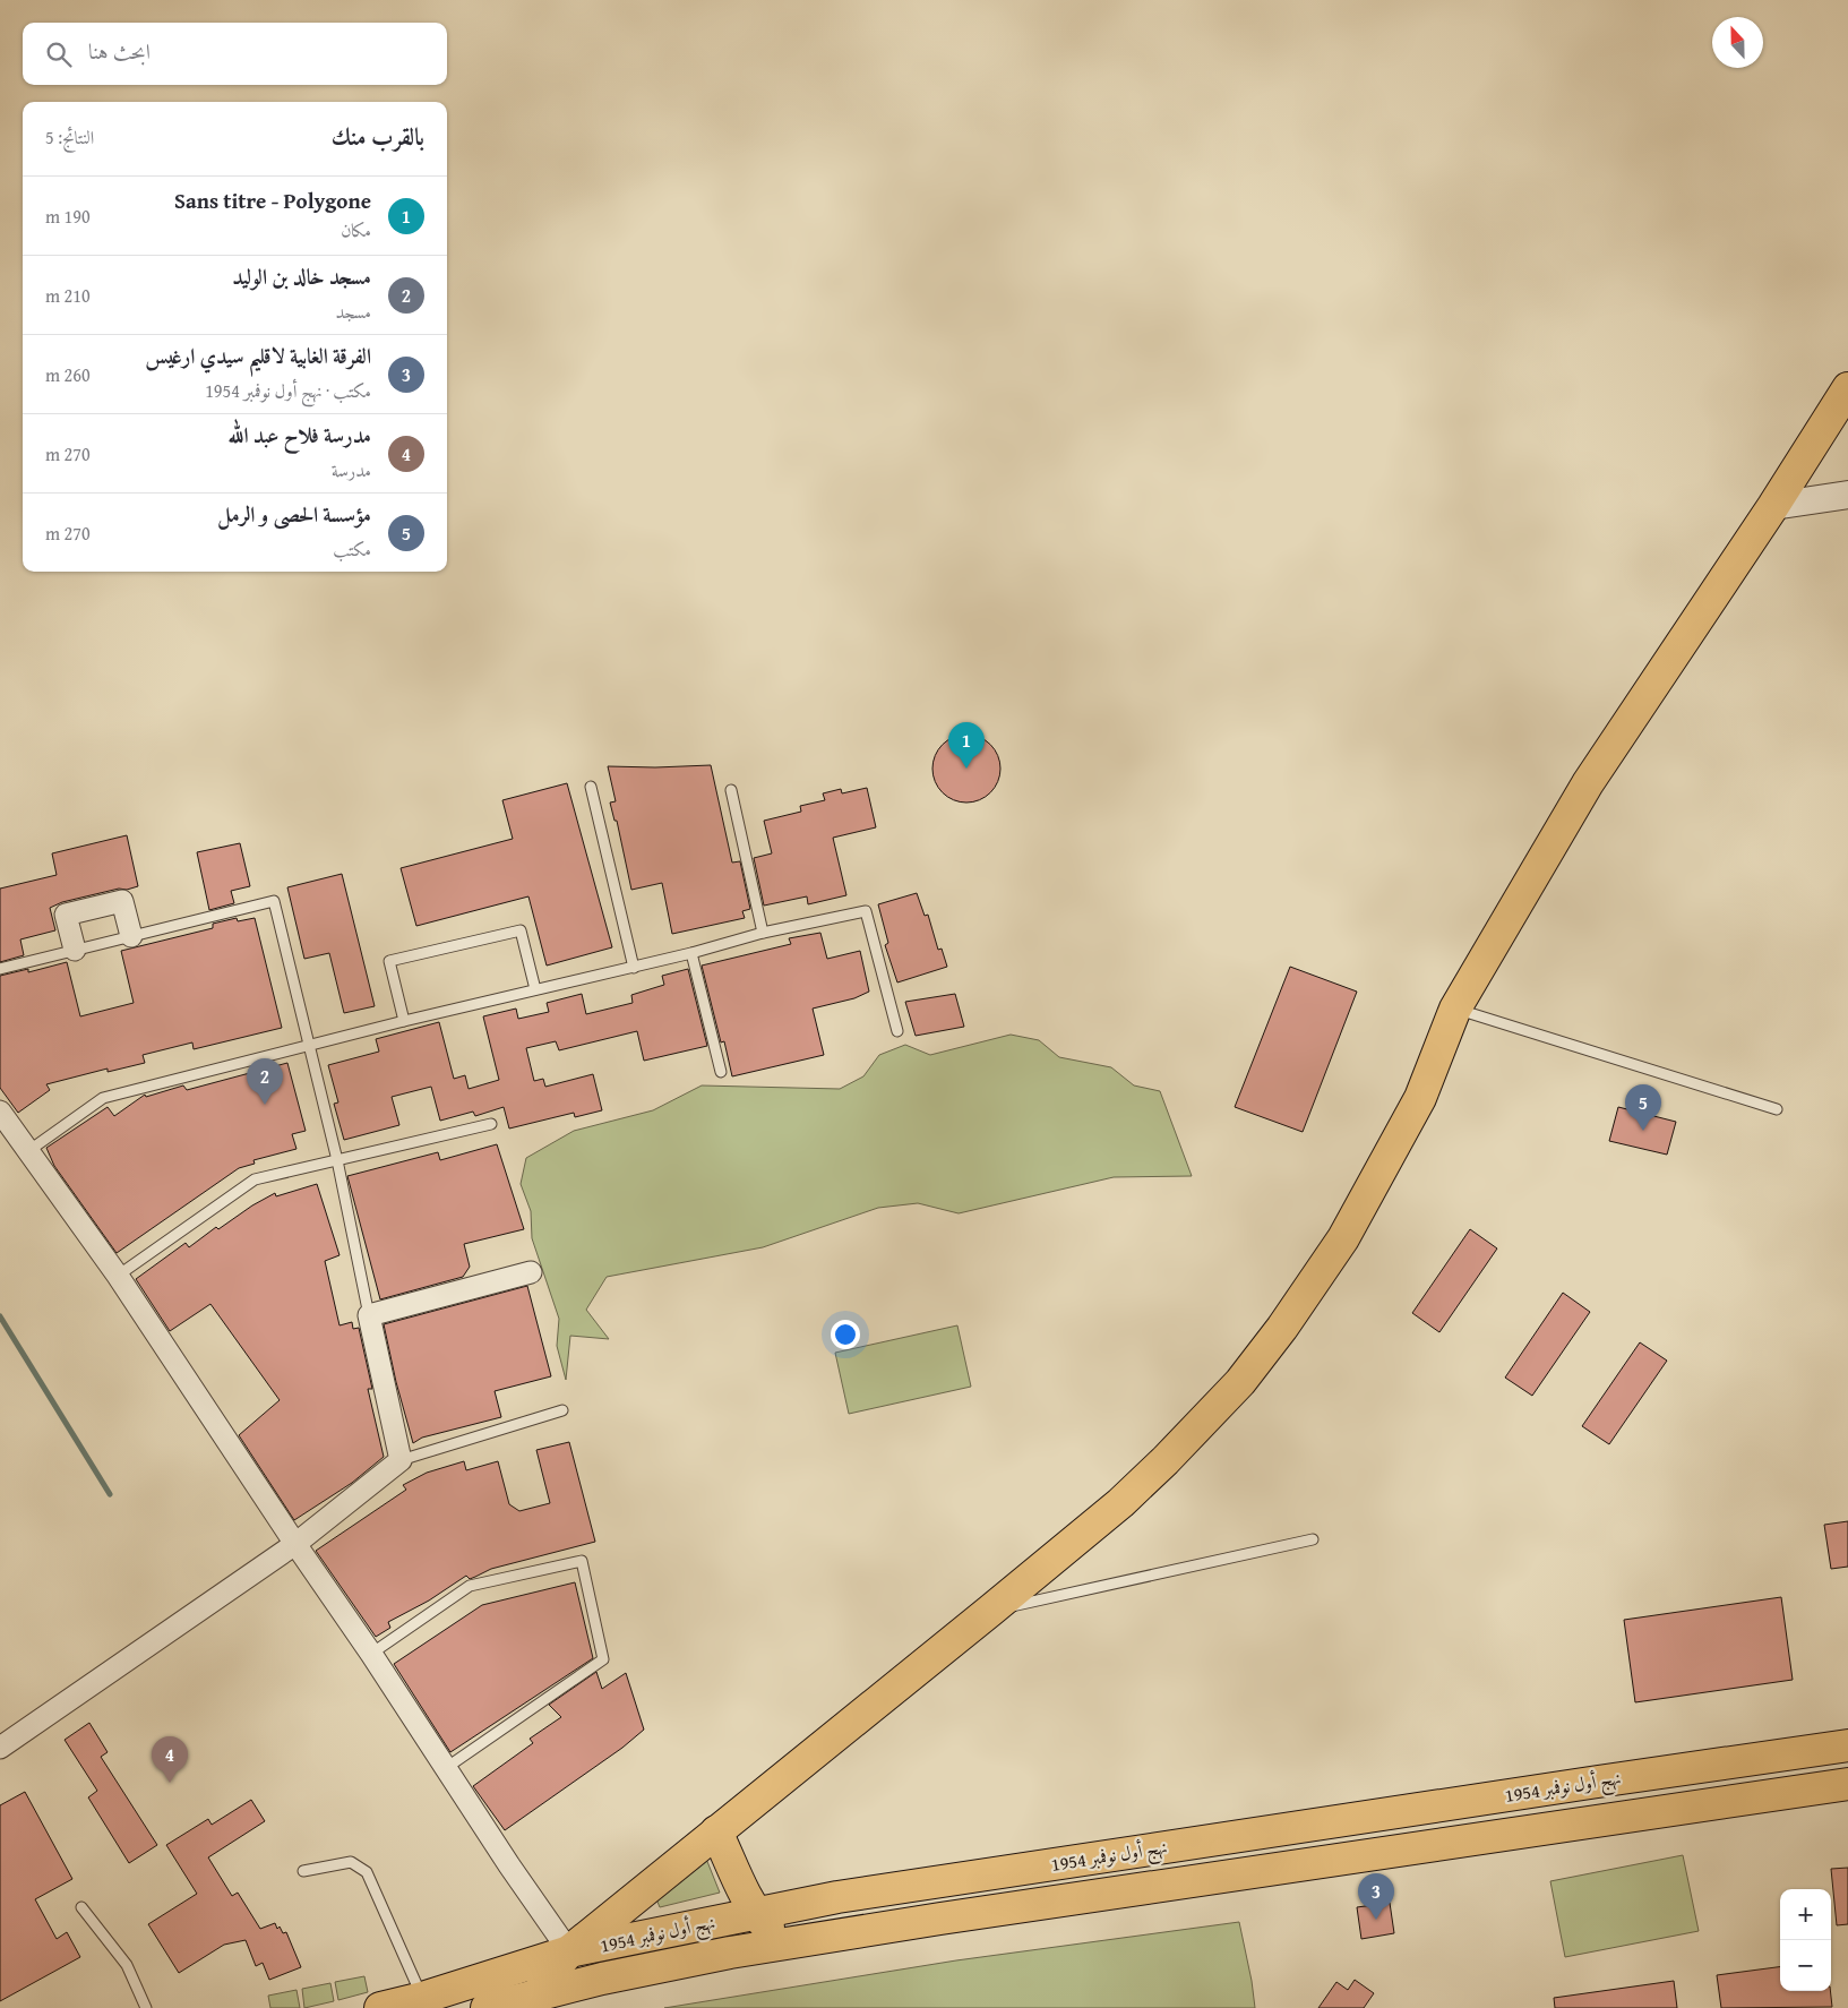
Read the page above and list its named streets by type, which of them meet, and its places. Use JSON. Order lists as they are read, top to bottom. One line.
{"streets":{"main road":["نهج أول نوفمبر 1954"]},"north":"top","page":{"search":"ابحث هنا","heading":["بالقرب منك","النتائج: 5"],"list":[{"mark":"1","name":"Sans titre - Polygone","note":"مكان","value":"190 m"},{"mark":"2","name":"مسجد خالد بن الوليد","note":"مسجد","value":"210 m"},{"mark":"3","name":"الفرقة الغابية لاقليم سيدي ارغيس","note":"مكتب · نهج أول نوفمبر 1954","value":"260 m"},{"mark":"4","name":"مدرسة فلاح عبد الله","note":"مدرسة","value":"270 m"},{"mark":"5","name":"مؤسسة الحصى و الرمل","note":"مكتب","value":"270 m"}],"pins":["1","2","5","4","3"],"map_buttons":["+","−"]}}
